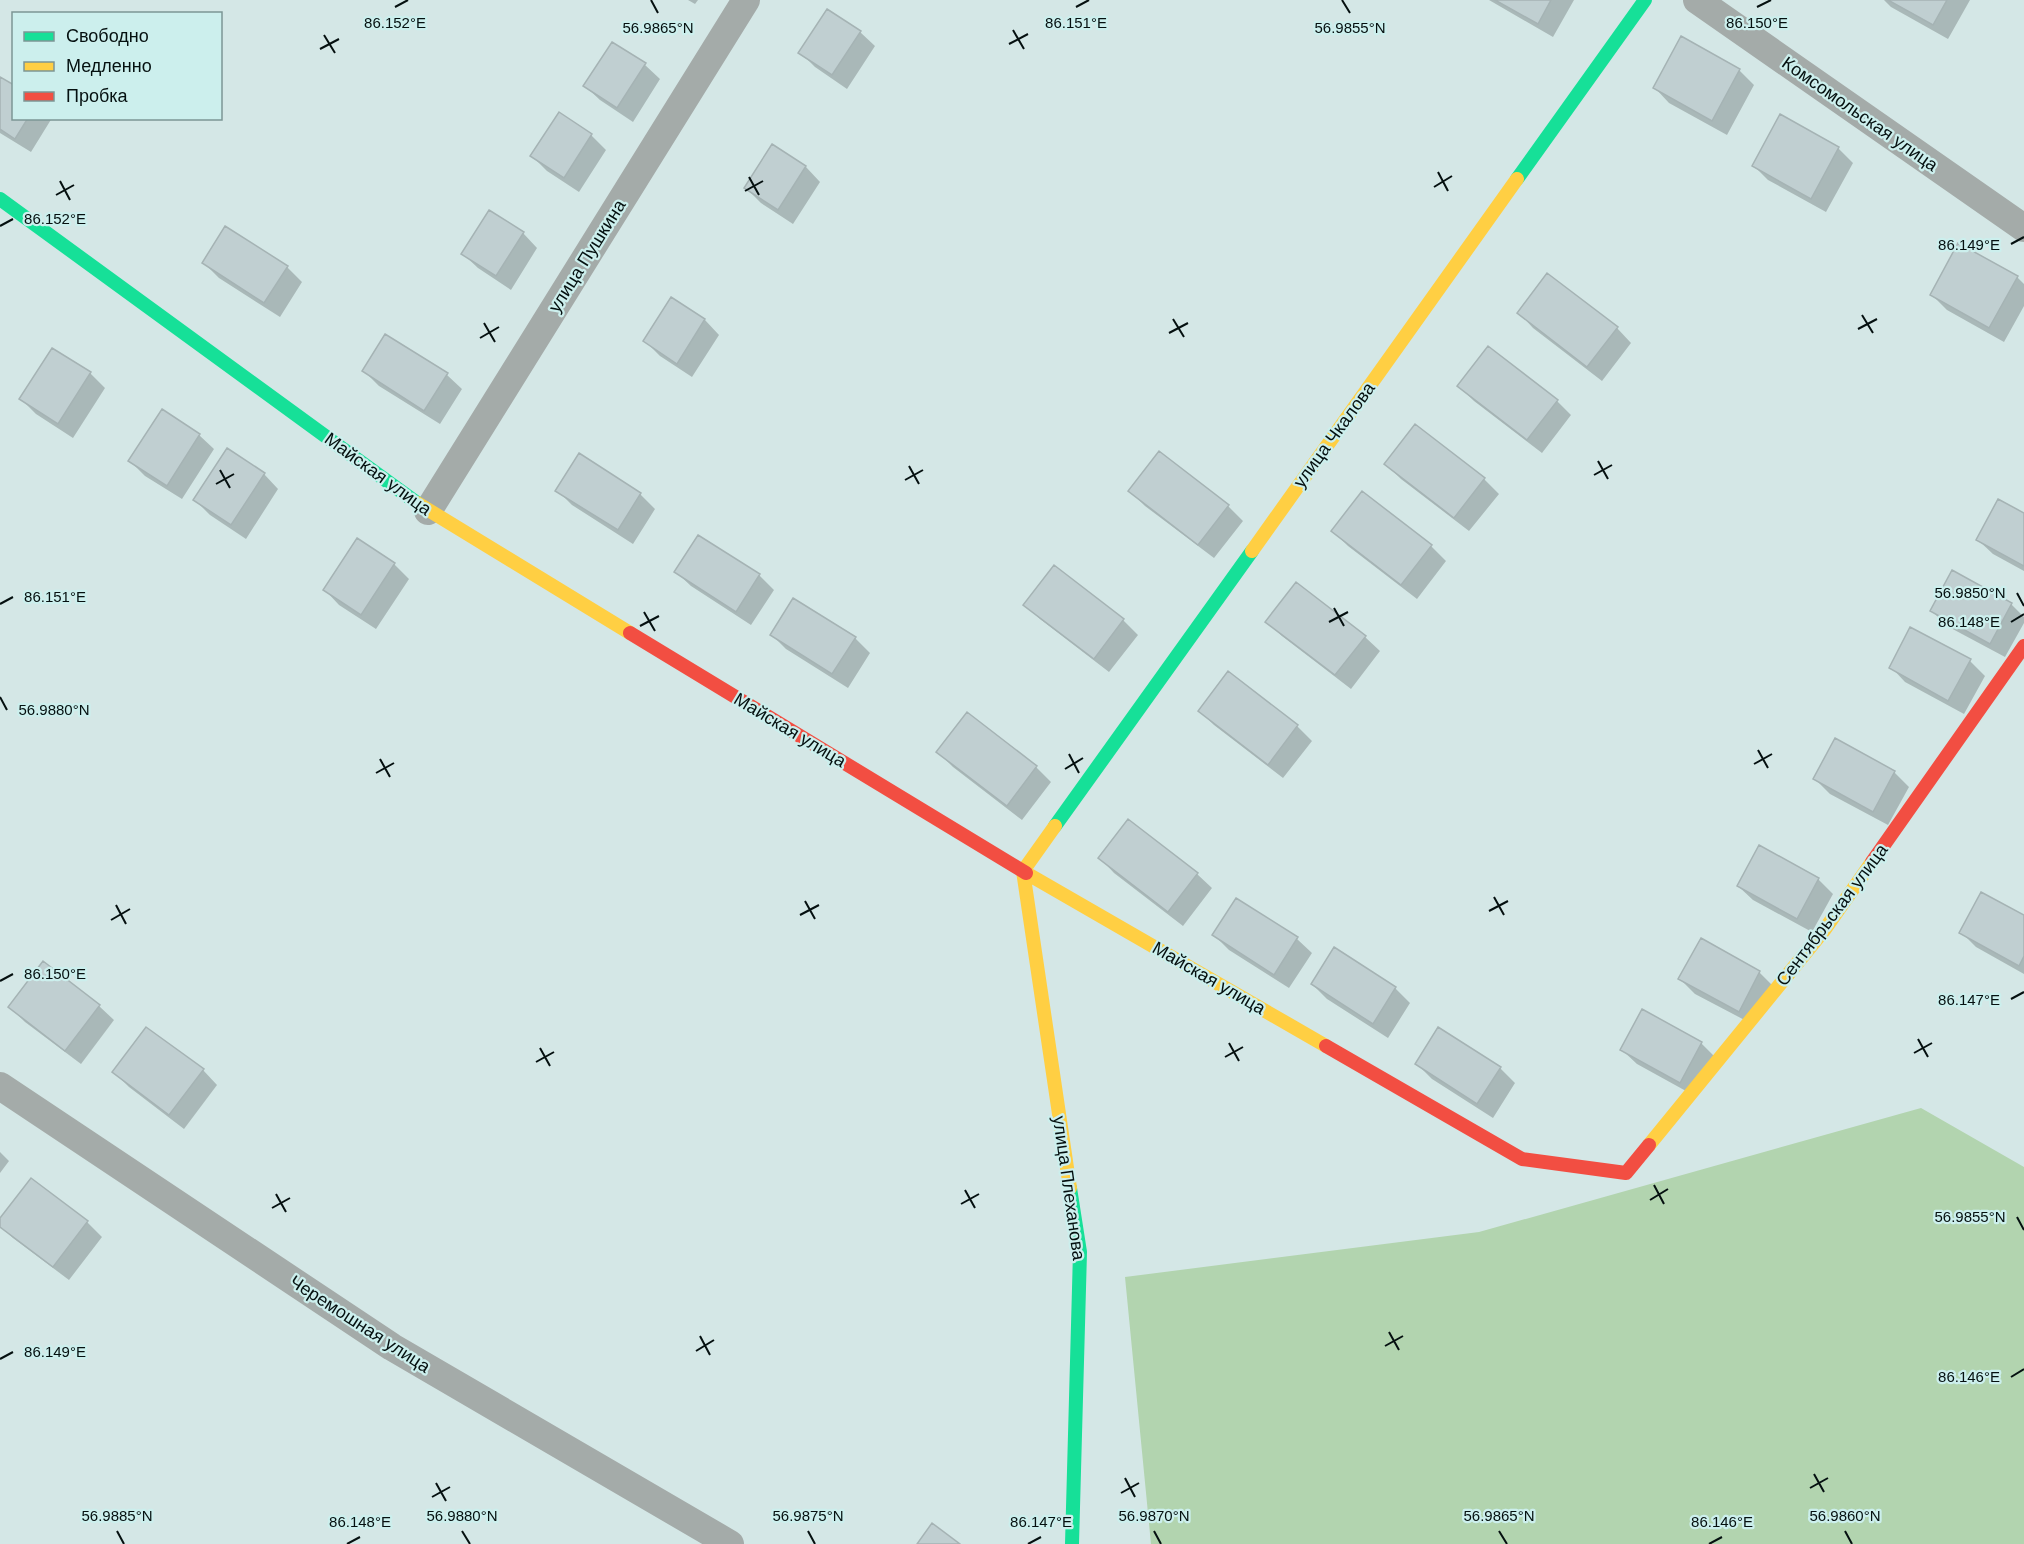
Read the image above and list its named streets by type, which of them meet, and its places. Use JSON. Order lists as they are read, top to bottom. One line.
{"streets":{"street":["Комсомольская улица","улица Пушкина","улица Чкалова","Майская улица","Сентябрьская улица","улица Плеханова","Черемошная улица"]},"crossings":[["улица Пушкина","Майская улица"],["улица Чкалова","Майская улица"],["улица Чкалова","улица Плеханова"],["Майская улица","Сентябрьская улица"],["Майская улица","улица Плеханова"]],"legend":["Свободно","Медленно","Пробка"],"coordinates":["86.152°E","86.151°E","86.150°E","56.9865°N","56.9855°N","86.149°E","56.9850°N","86.148°E","56.9880°N","86.147°E","86.146°E","56.9885°N","56.9875°N","56.9870°N","56.9860°N"]}
